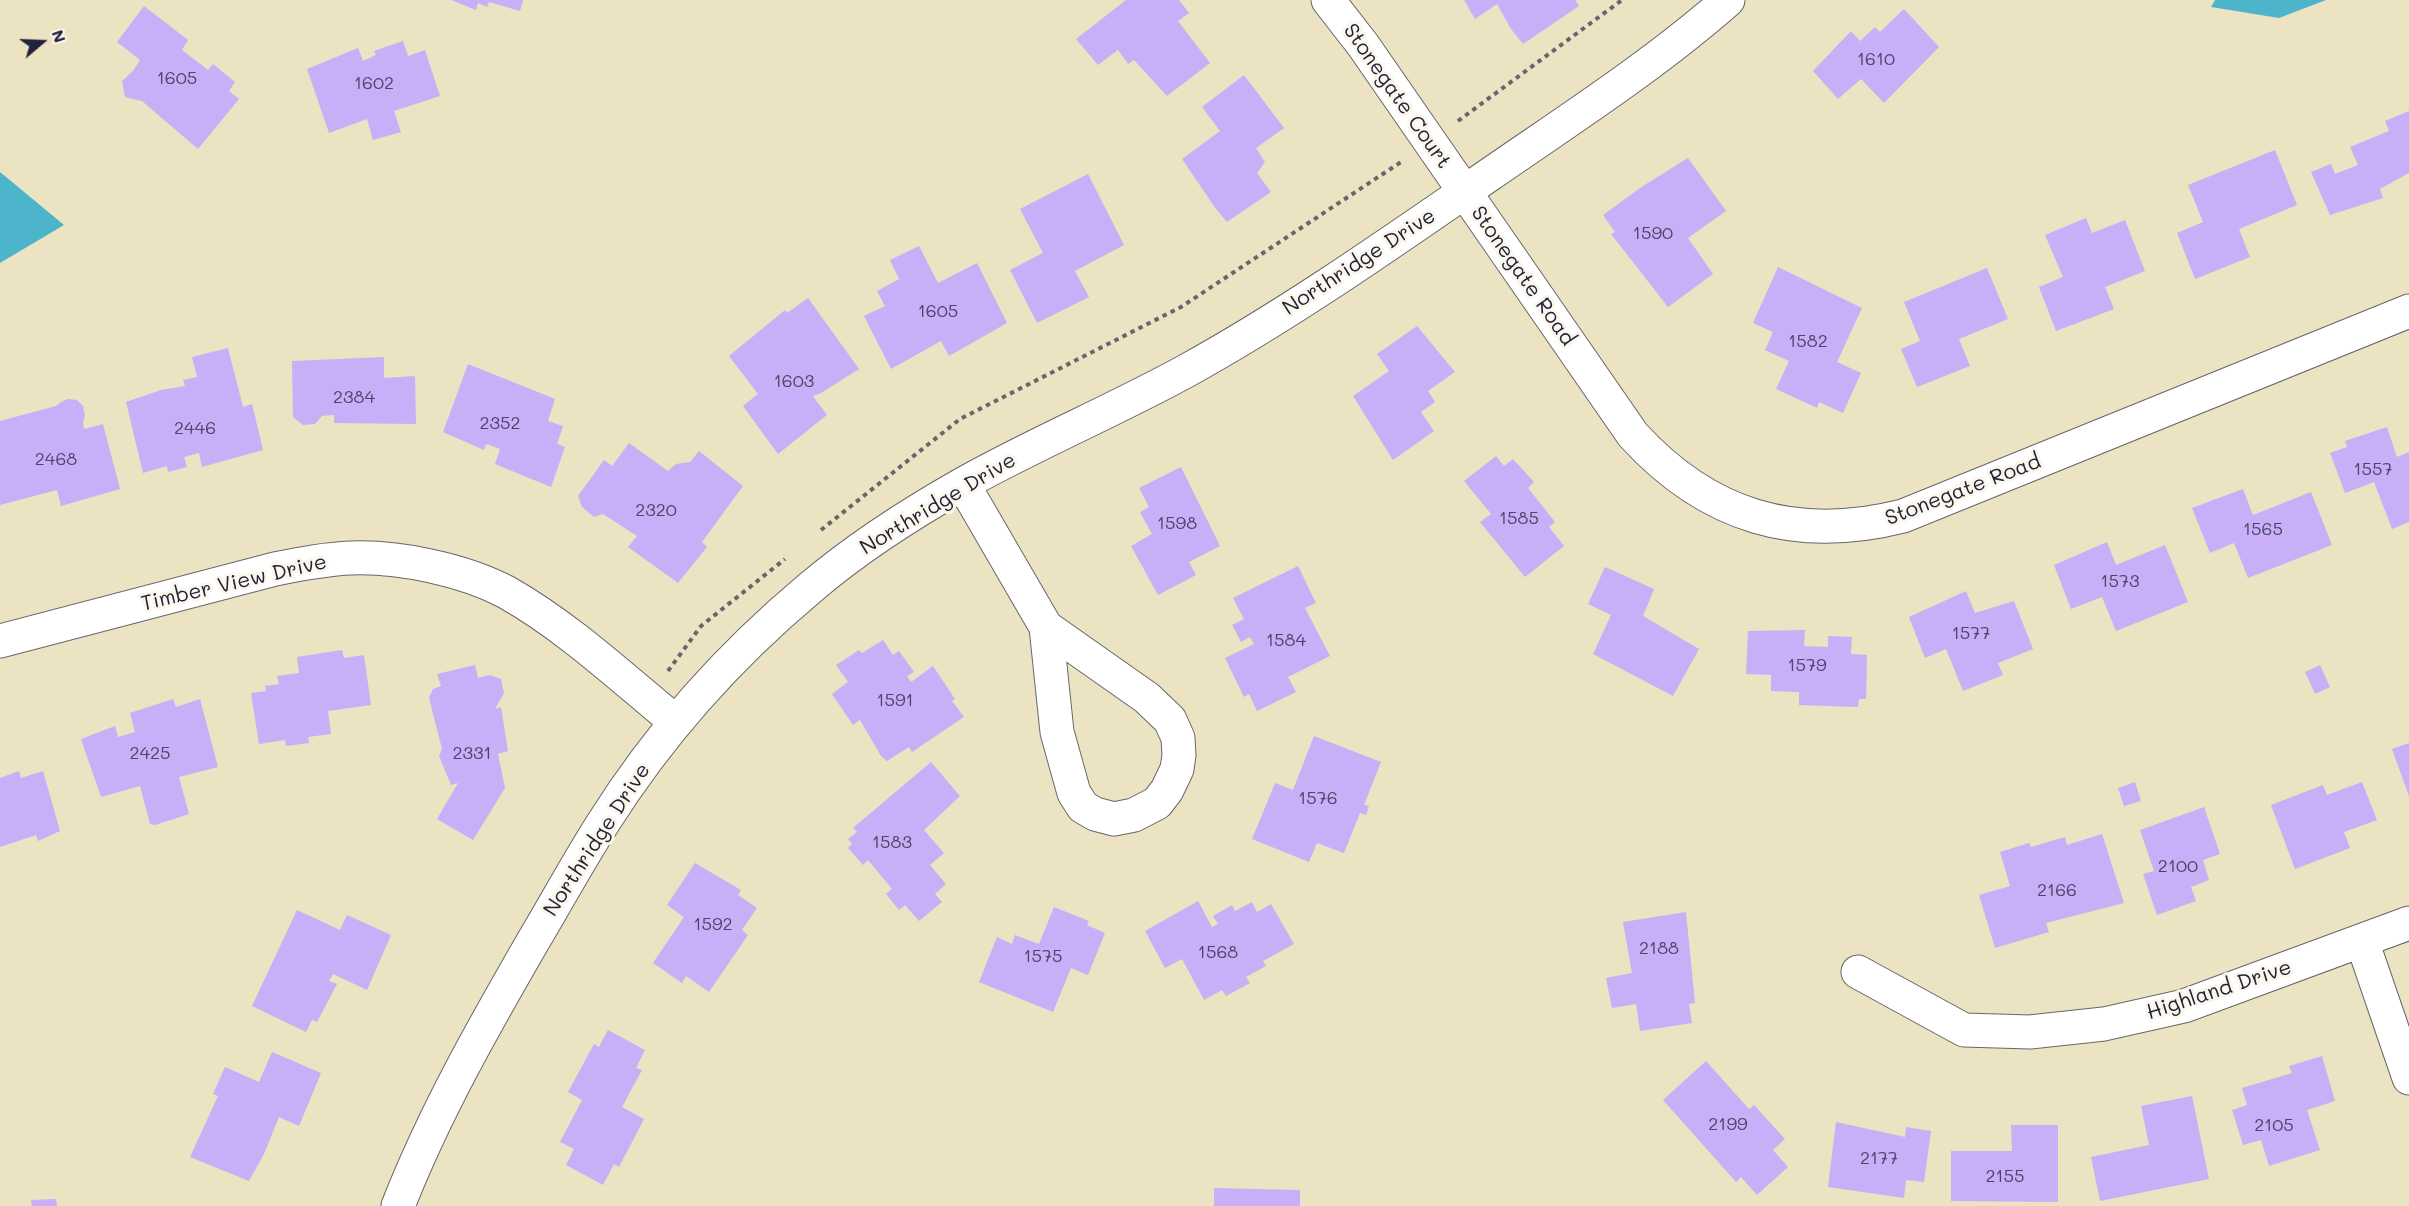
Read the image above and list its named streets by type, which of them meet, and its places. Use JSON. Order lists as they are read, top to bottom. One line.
{"streets":{"street":["Stonegate Court","Northridge Drive","Stonegate Road","Timber View Drive","Highland Drive"]},"crossings":[["Stonegate Court","Northridge Drive"],["Stonegate Court","Stonegate Road"],["Northridge Drive","Stonegate Road"],["Northridge Drive","Timber View Drive"]],"house_numbers":["1610","1605","1602","1590","1605","1582","1603","2384","2352","2446","2468","1557","2320","1585","1598","1565","1573","1577","1584","1579","1591","2425","2331","1576","1583","2100","2166","1592","2188","1568","1575","2199","2105","2177","2155"],"north":"right"}
